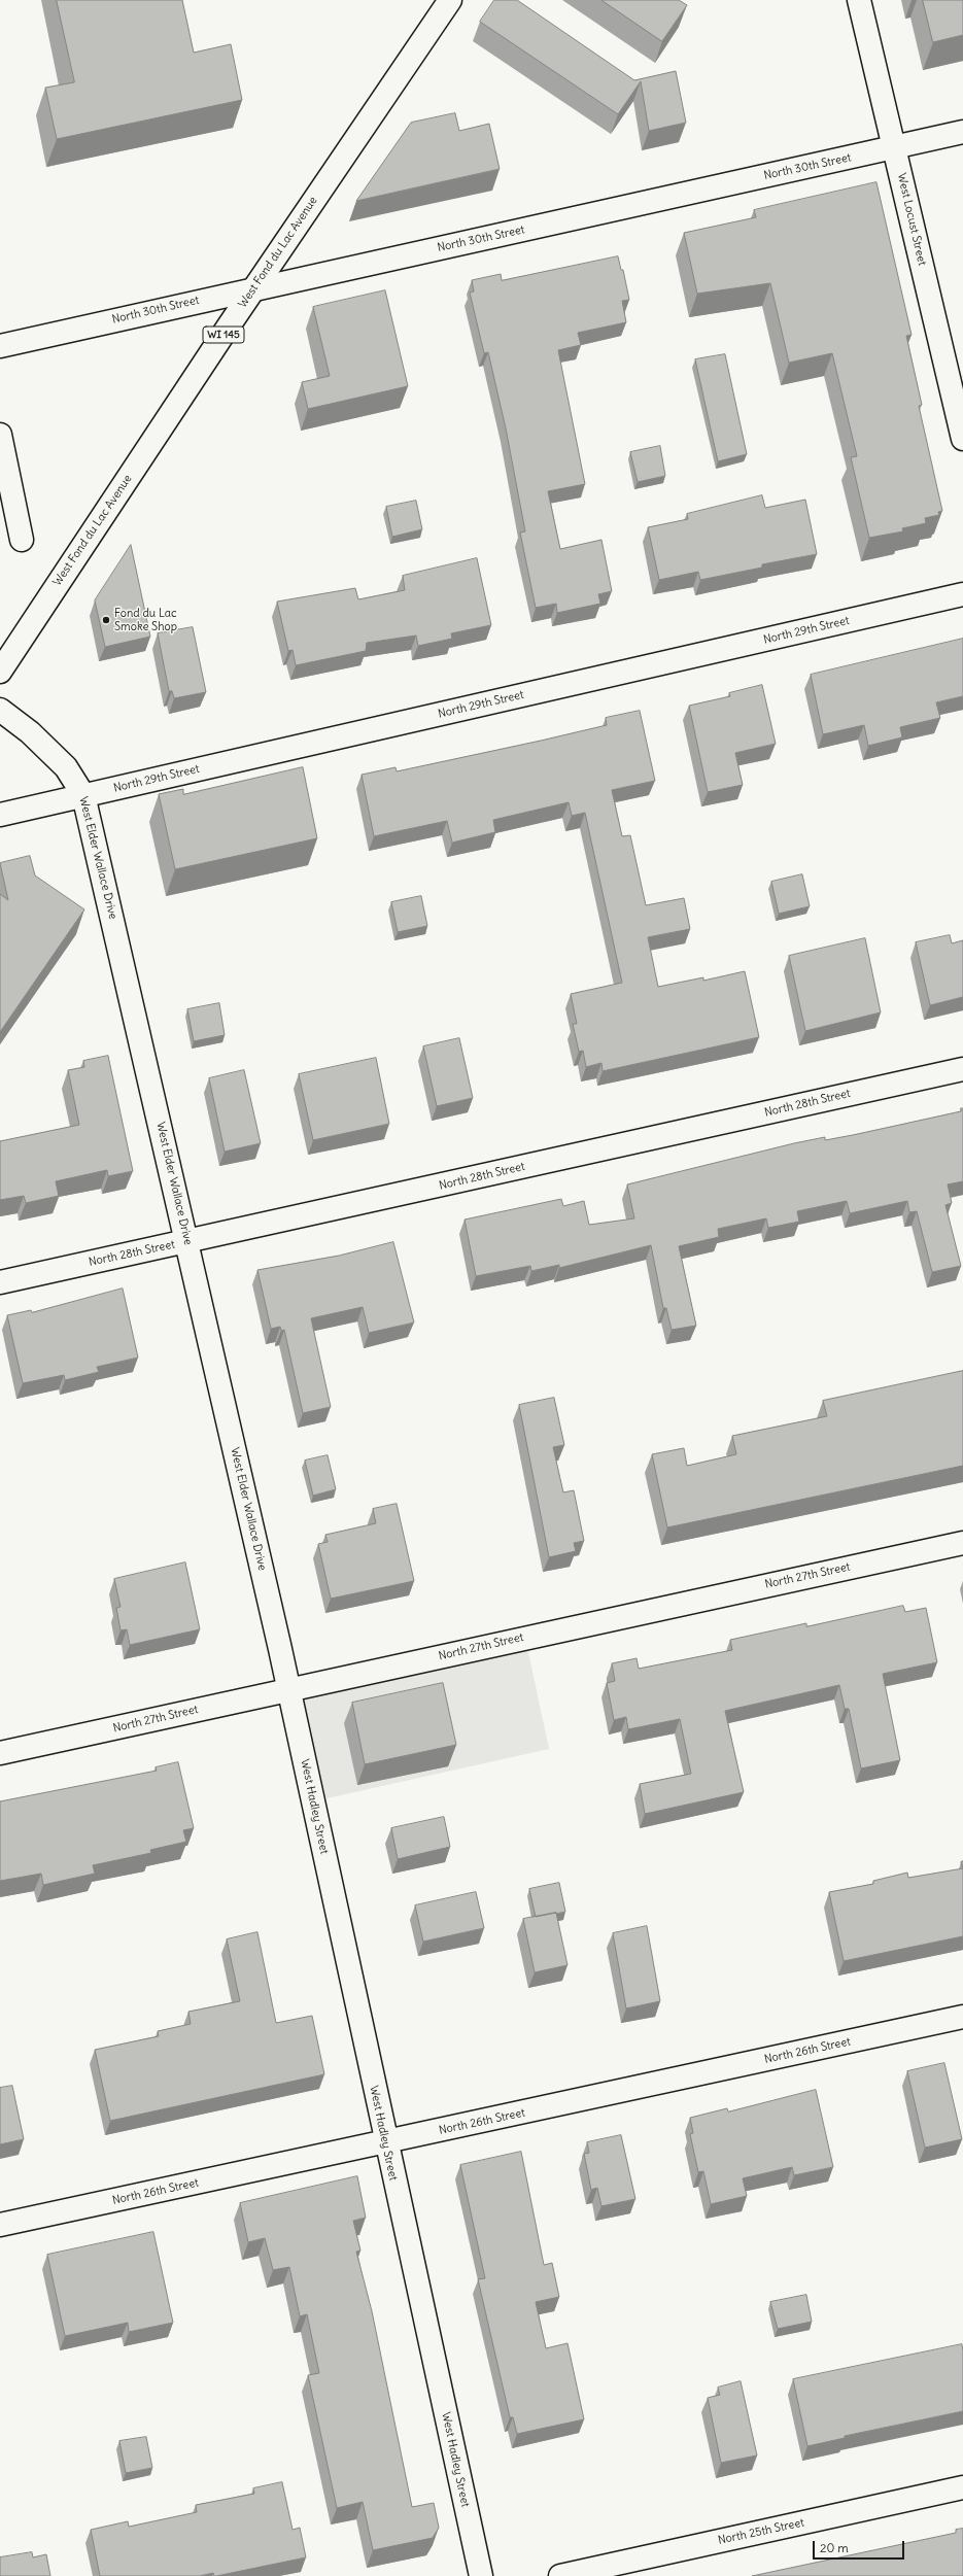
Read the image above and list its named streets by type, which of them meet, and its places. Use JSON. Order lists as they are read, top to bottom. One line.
{"streets":{"street":["North 30th Street","West Locust Street","West Fond du Lac Avenue","WI 145","North 29th Street","West Elder Wallace Drive","North 28th Street","North 27th Street","West Hadley Street","North 26th Street","North 25th Street"]},"crossings":[["North 30th Street","West Locust Street"],["North 30th Street","West Fond du Lac Avenue"],["North 29th Street","West Elder Wallace Drive"],["West Elder Wallace Drive","North 28th Street"],["West Elder Wallace Drive","North 27th Street"],["West Elder Wallace Drive","West Hadley Street"],["North 27th Street","West Hadley Street"],["West Hadley Street","North 26th Street"]],"places":["Fond du Lac Smoke Shop"],"scale_bar":"20 m"}
